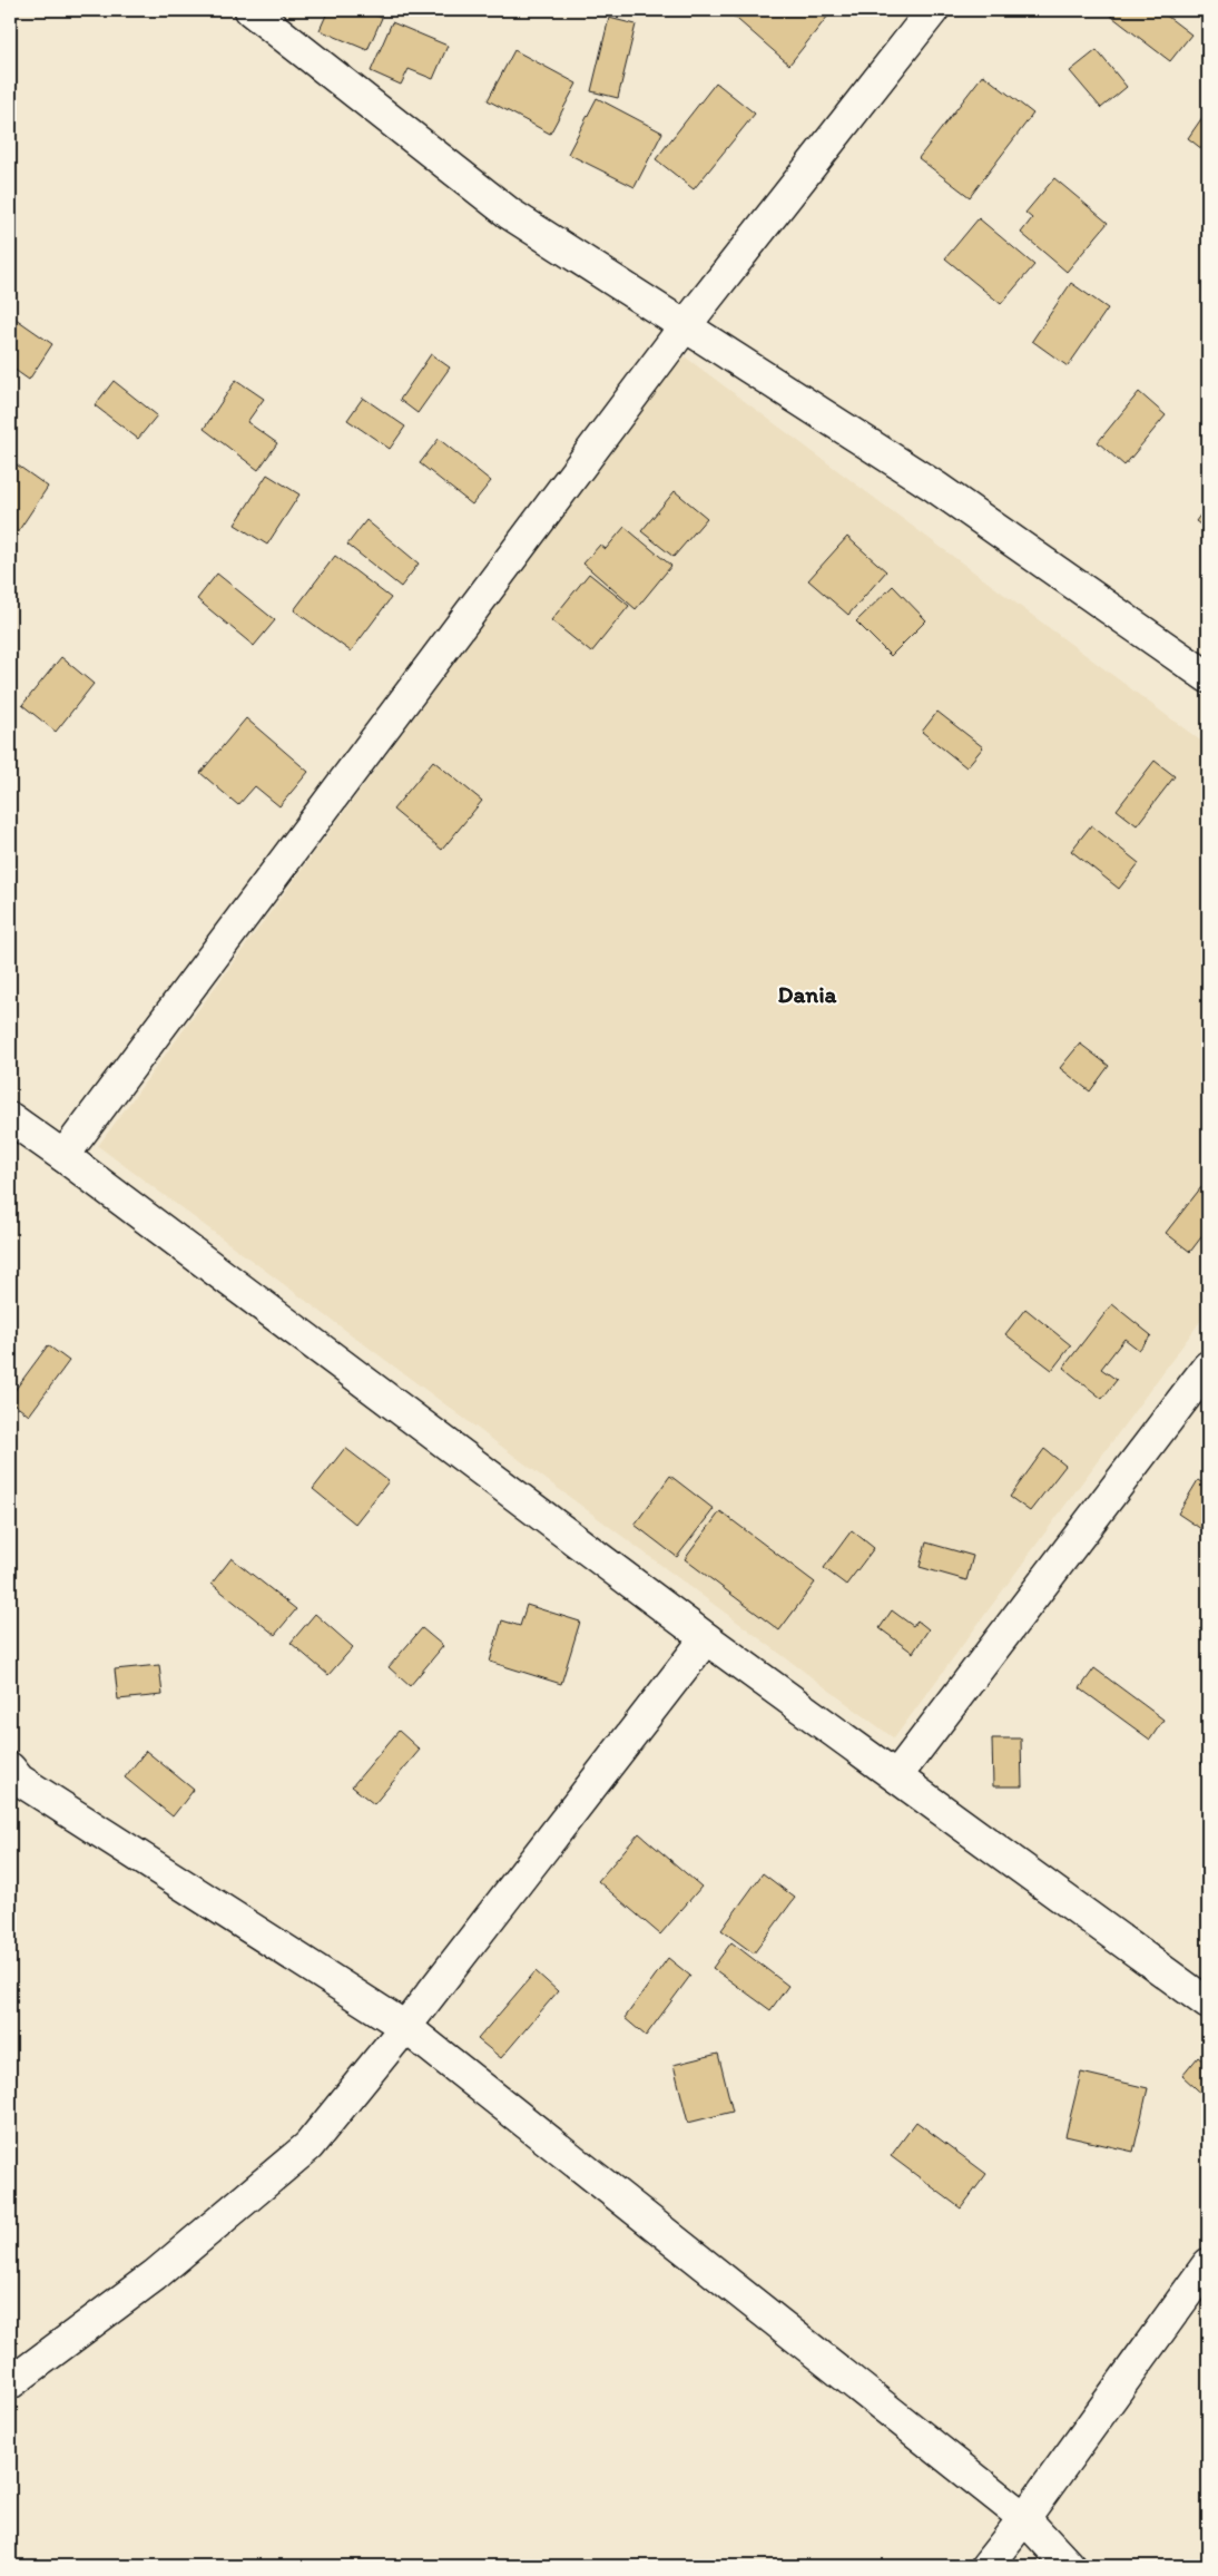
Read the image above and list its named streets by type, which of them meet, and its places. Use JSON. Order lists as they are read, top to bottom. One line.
{"districts":["Dania"]}
